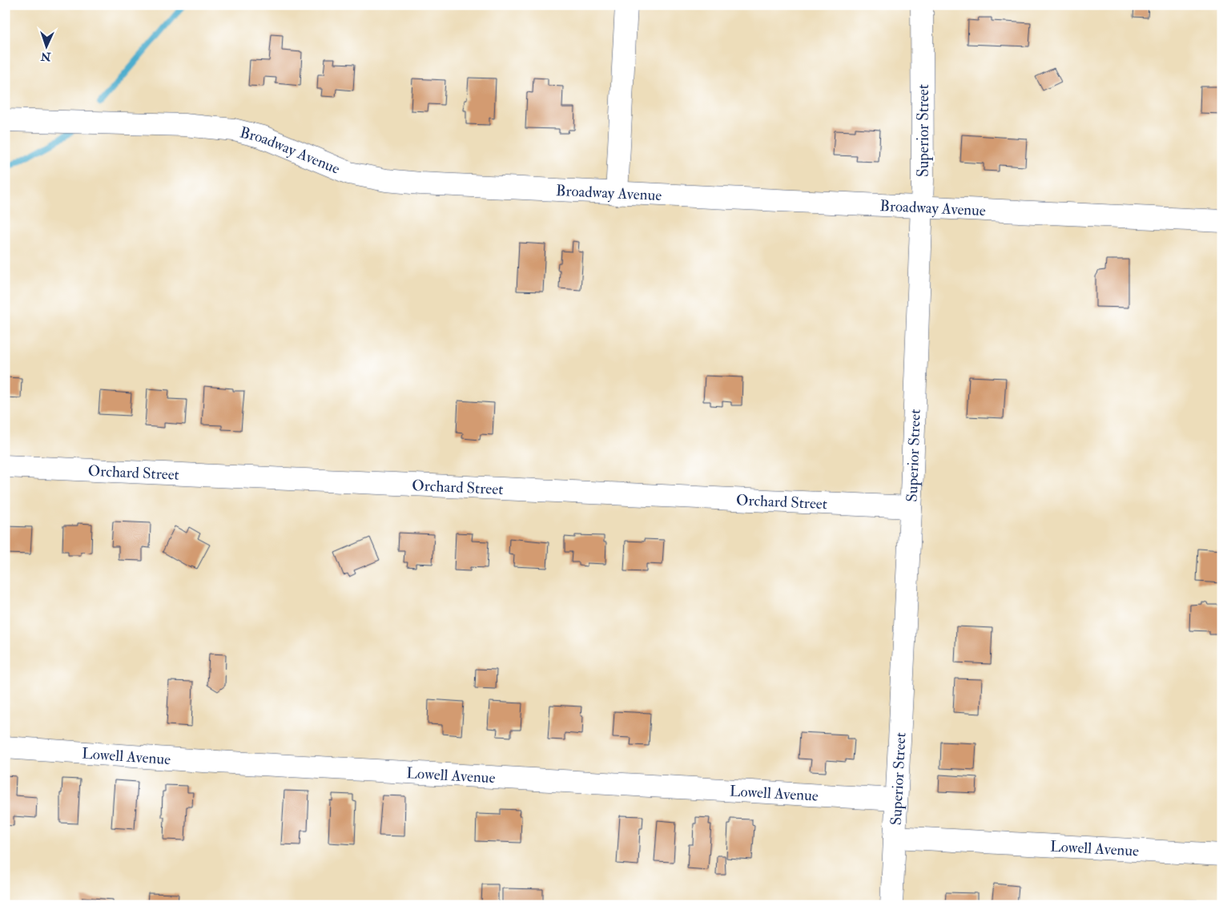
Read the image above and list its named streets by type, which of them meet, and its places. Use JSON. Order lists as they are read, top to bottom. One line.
{"streets":{"street":["Superior Street","Broadway Avenue","Orchard Street","Lowell Avenue"]},"crossings":[["Superior Street","Broadway Avenue"],["Superior Street","Orchard Street"],["Superior Street","Lowell Avenue"]],"north":"bottom"}
